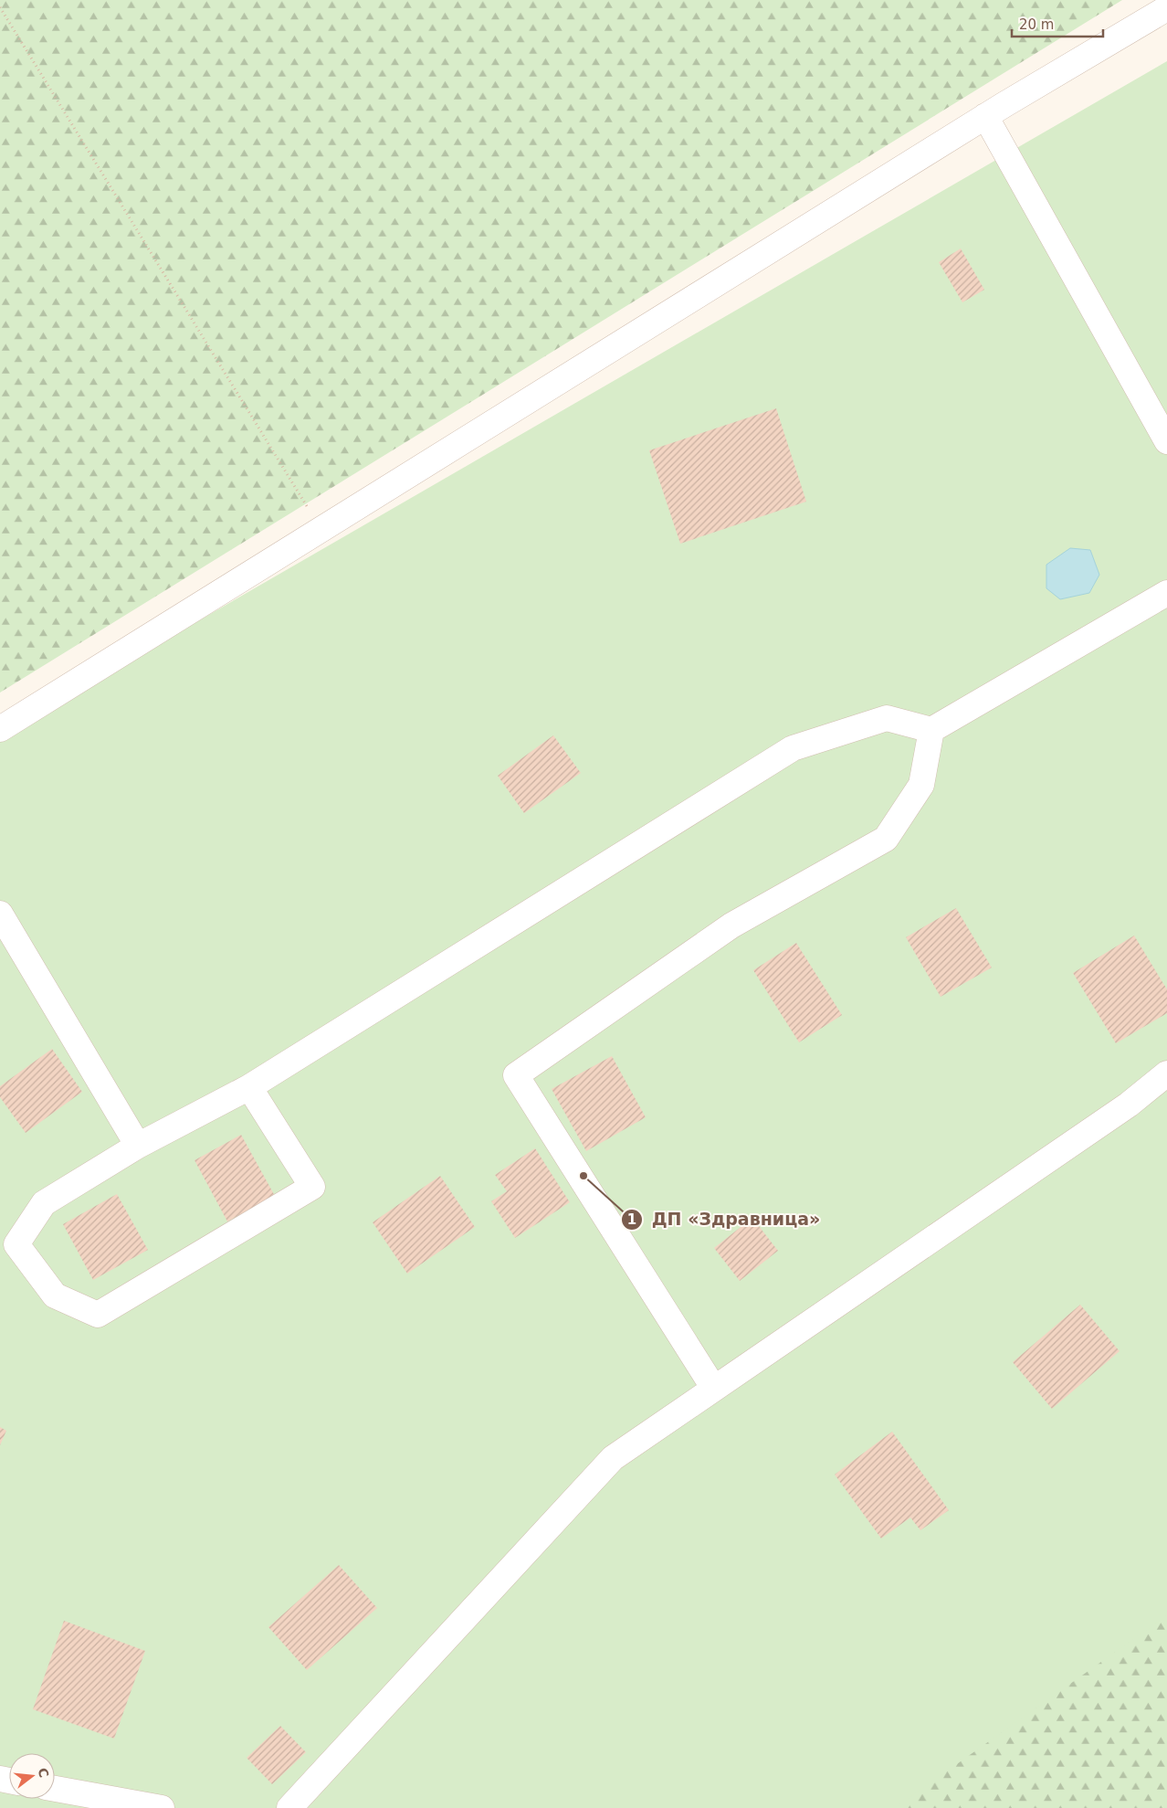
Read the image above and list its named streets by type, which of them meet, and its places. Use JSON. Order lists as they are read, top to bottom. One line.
{"places":["ДП «Здравница»"],"scale_bar":"20 m","north":"right"}
